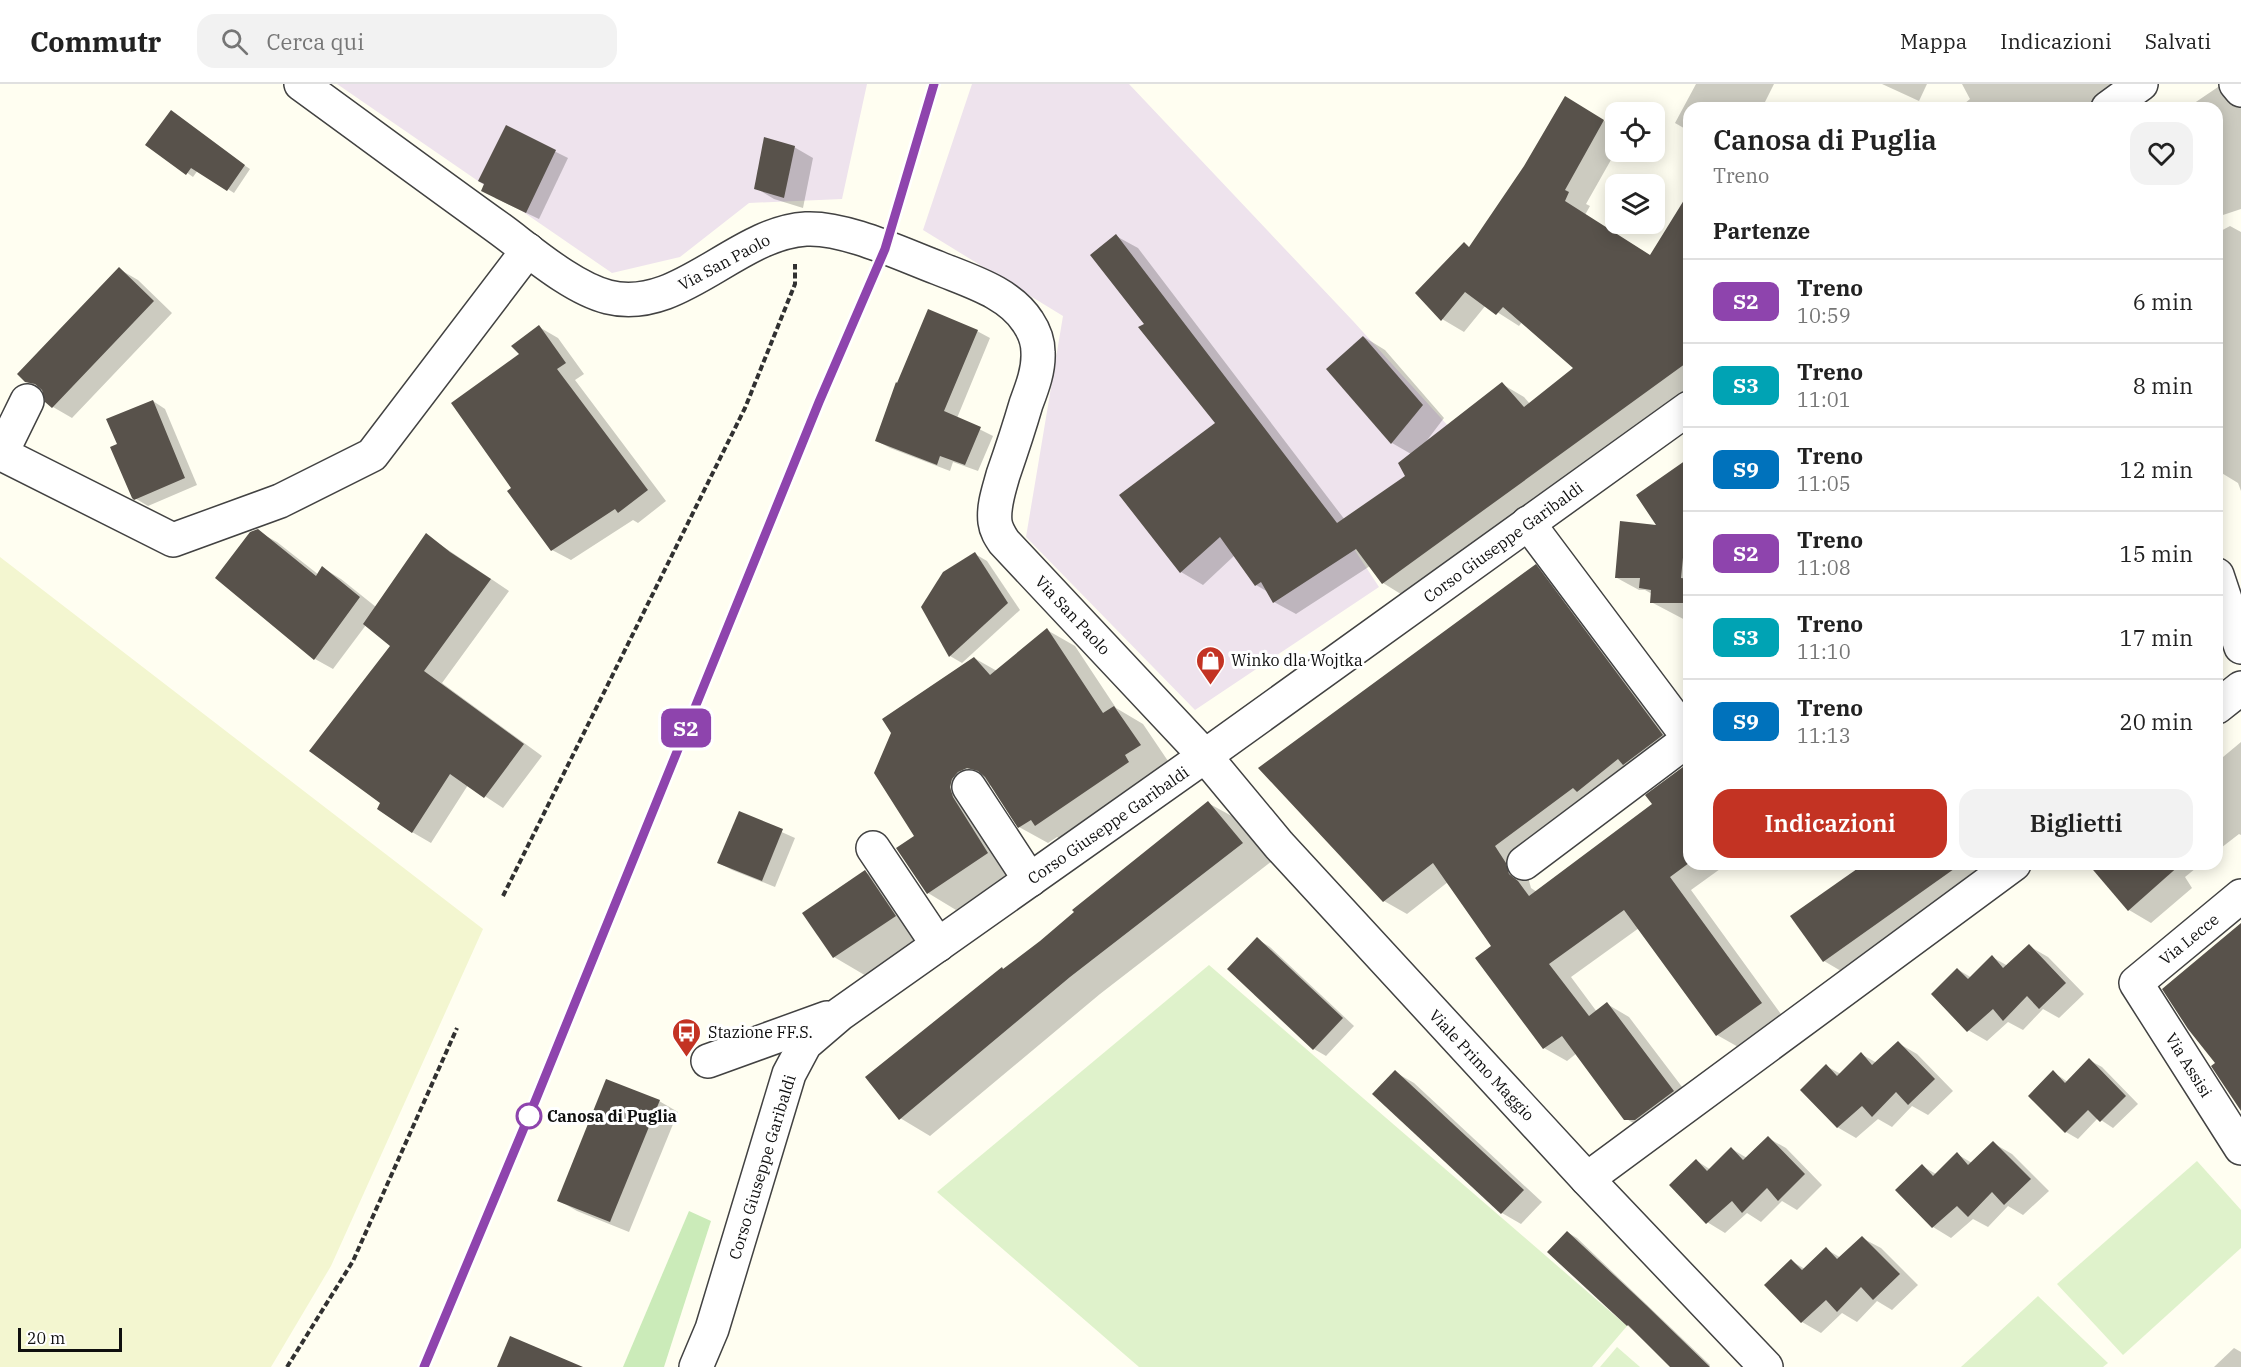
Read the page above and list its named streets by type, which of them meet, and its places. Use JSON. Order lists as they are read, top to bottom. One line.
{"streets":{"street":["Via San Paolo","Corso Giuseppe Garibaldi","Via Lecce","Viale Primo Maggio","Via Assisi"]},"crossings":[["Via San Paolo","Corso Giuseppe Garibaldi"],["Via San Paolo","Viale Primo Maggio"],["Corso Giuseppe Garibaldi","Viale Primo Maggio"],["Via Lecce","Via Assisi"]],"places":{"shop":["Winko dla Wojtka"],"bus stop":["Stazione FF.S."],"other":["Canosa di Puglia"]},"scale_bar":"20 m","page":{"header":"Commutr","search":"Cerca qui","nav":["Mappa","Indicazioni","Salvati"],"on_map":"S2","heading":[["Canosa di Puglia","Treno"],"Partenze"],"list":[{"mark":"S2","name":"Treno","note":"10:59","value":"6 min"},{"mark":"S3","name":"Treno","note":"11:01","value":"8 min"},{"mark":"S9","name":"Treno","note":"11:05","value":"12 min"},{"mark":"S2","name":"Treno","note":"11:08","value":"15 min"},{"mark":"S3","name":"Treno","note":"11:10","value":"17 min"},{"mark":"S9","name":"Treno","note":"11:13","value":"20 min"}],"buttons":["Indicazioni","Biglietti"],"scale":"20 m"}}
